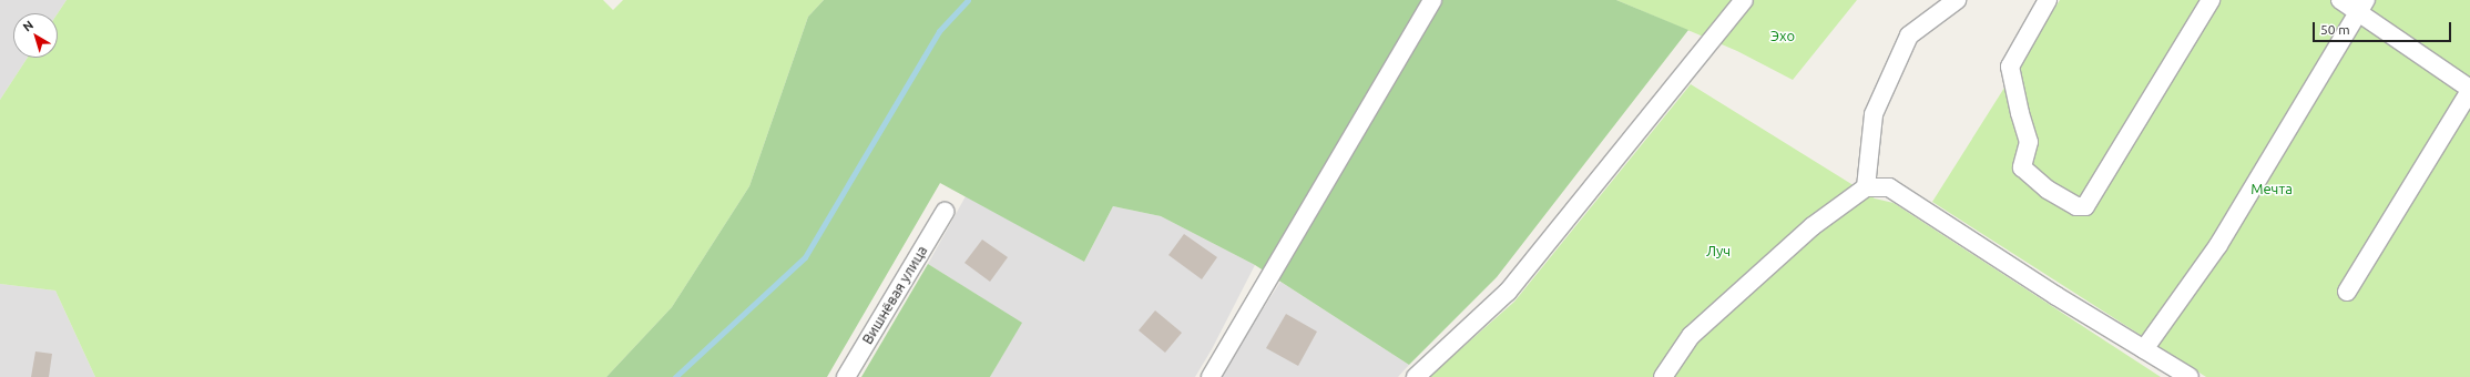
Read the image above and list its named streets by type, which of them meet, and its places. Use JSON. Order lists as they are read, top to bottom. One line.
{"streets":{"street":["Вишнёвая улица"]},"parks":["Эхо","Мечта","Луч"],"scale_bar":"50 m","north":"top left"}
